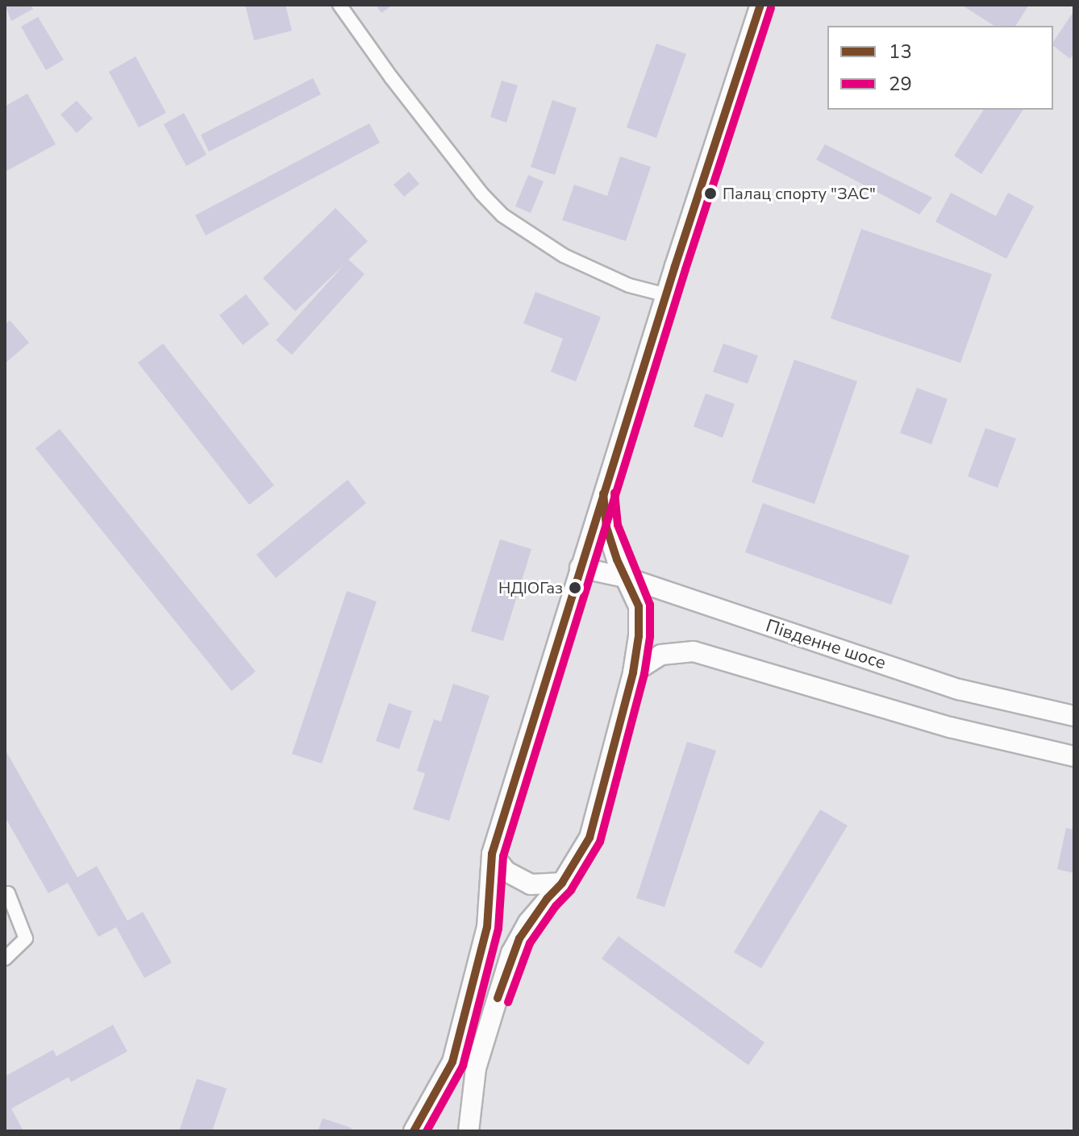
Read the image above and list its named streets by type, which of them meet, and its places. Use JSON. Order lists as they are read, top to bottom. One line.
{"streets":{"main road":["Південне шосе"]},"places":["Палац спорту \"ЗАС\"","НДІОГаз"],"lines":["transit line 13","transit line 29"],"legend":["13","29"]}
